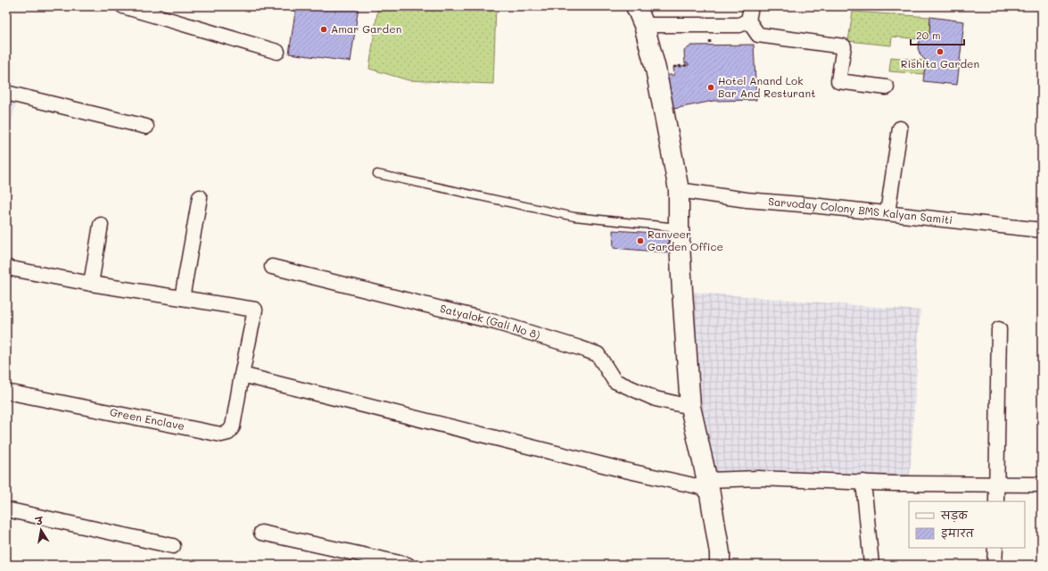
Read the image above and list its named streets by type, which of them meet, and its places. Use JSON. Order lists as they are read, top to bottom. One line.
{"streets":{"street":["Sarvoday Colony BMS Kalyan Samiti","Satyalok (Gali No 8)","Green Enclave"]},"places":["Amar Garden","Rishita Garden","Hotel Anand Lok Bar And Resturant","Ranveer Garden Office"],"legend":["सड़क","इमारत"],"scale_bar":"20 m","north":"top"}
